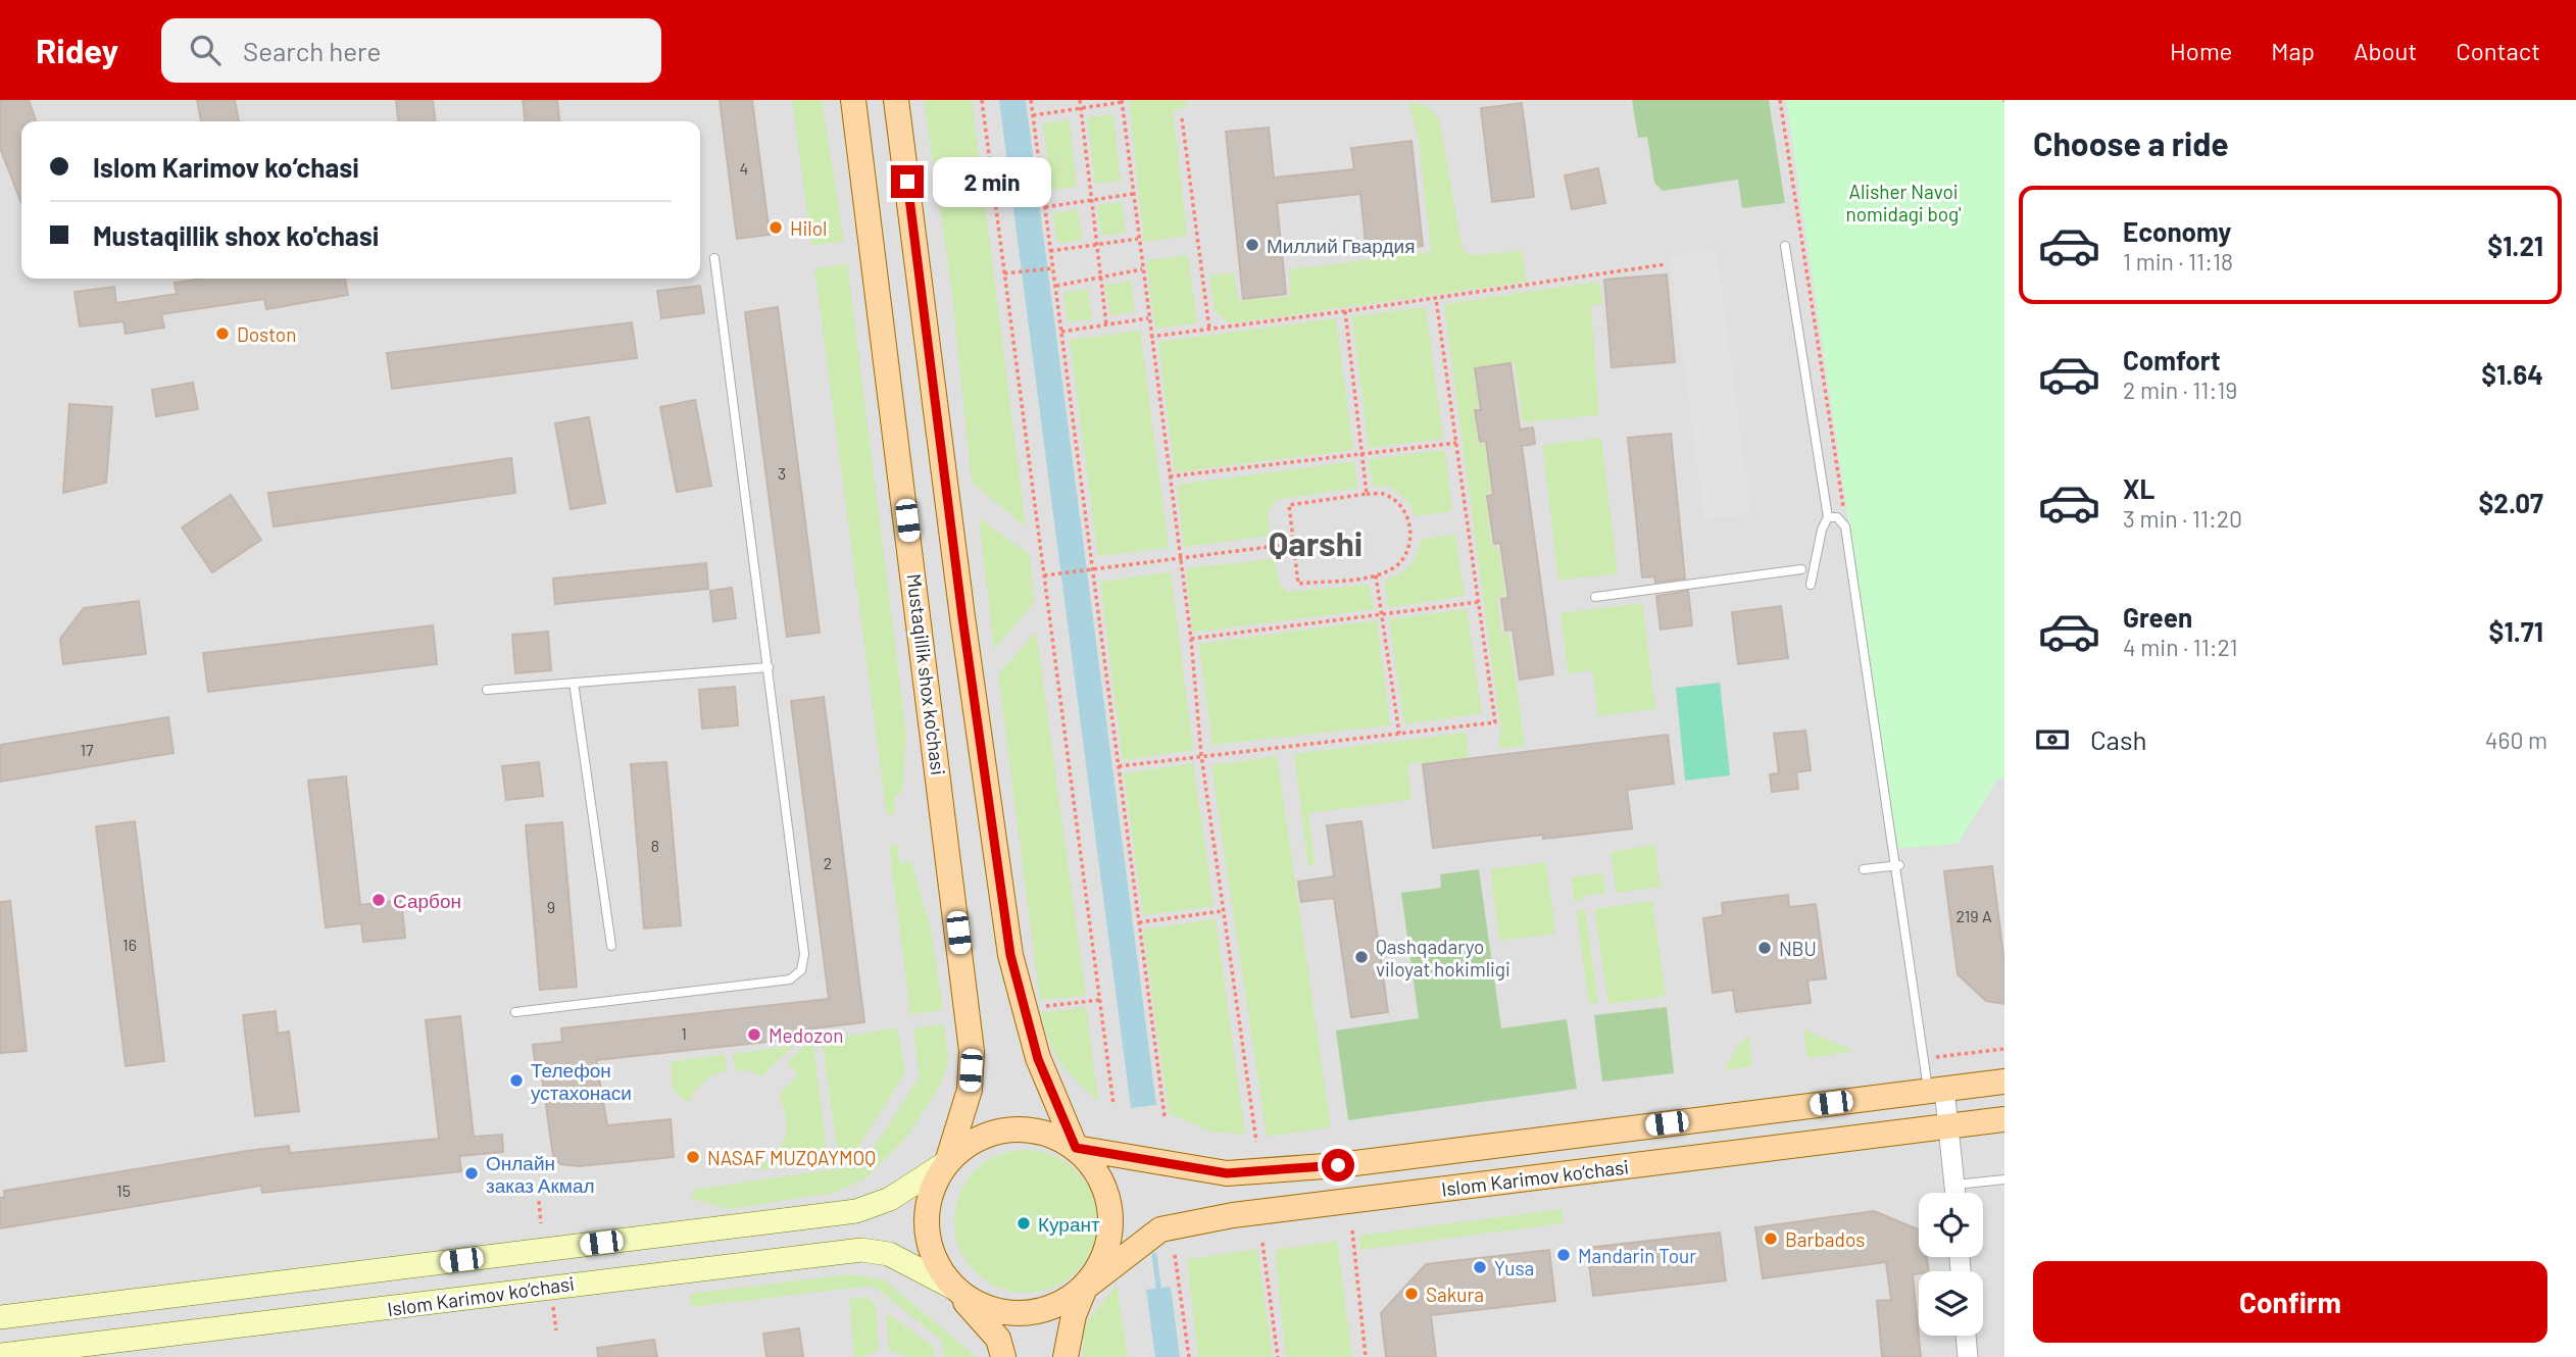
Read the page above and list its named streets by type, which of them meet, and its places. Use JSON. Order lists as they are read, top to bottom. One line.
{"streets":{"main road":["Mustaqillik shox ko'chasi","Islom Karimov ko‘chasi"]},"crossings":[["Mustaqillik shox ko'chasi","Islom Karimov ko‘chasi"]],"districts":["Qarshi"],"parks":["Alisher Navoi nomidagi bog'"],"places":["Hilol","Миллий Гвардия","Doston","Сарбон","NBU","Qashqadaryo viloyat hokimligi","Medozon","Телефон устахонаси","NASAF MUZQAYMOQ","Онлайн заказ Акмал","Курант","Barbados","Mandarin Tour","Yusa","Sakura"],"house_numbers":["4","3","17","8","2","9","219 A","16","1","15"],"page":{"header":"Ridey","search":"Search here","nav":["Home","Map","About","Contact"],"heading":"Choose a ride","banner":["Islom Karimov ko‘chasi","Mustaqillik shox ko'chasi"],"bubble":"2 min","list":[{"name":"Economy","note":"1 min · 11:18","value":"$1.21"},{"name":"Comfort","note":"2 min · 11:19","value":"$1.64"},{"name":"XL","note":"3 min · 11:20","value":"$2.07"},{"name":"Green","note":"4 min · 11:21","value":"$1.71"}],"pay":["Cash","460 m"],"buttons":"Confirm"}}
